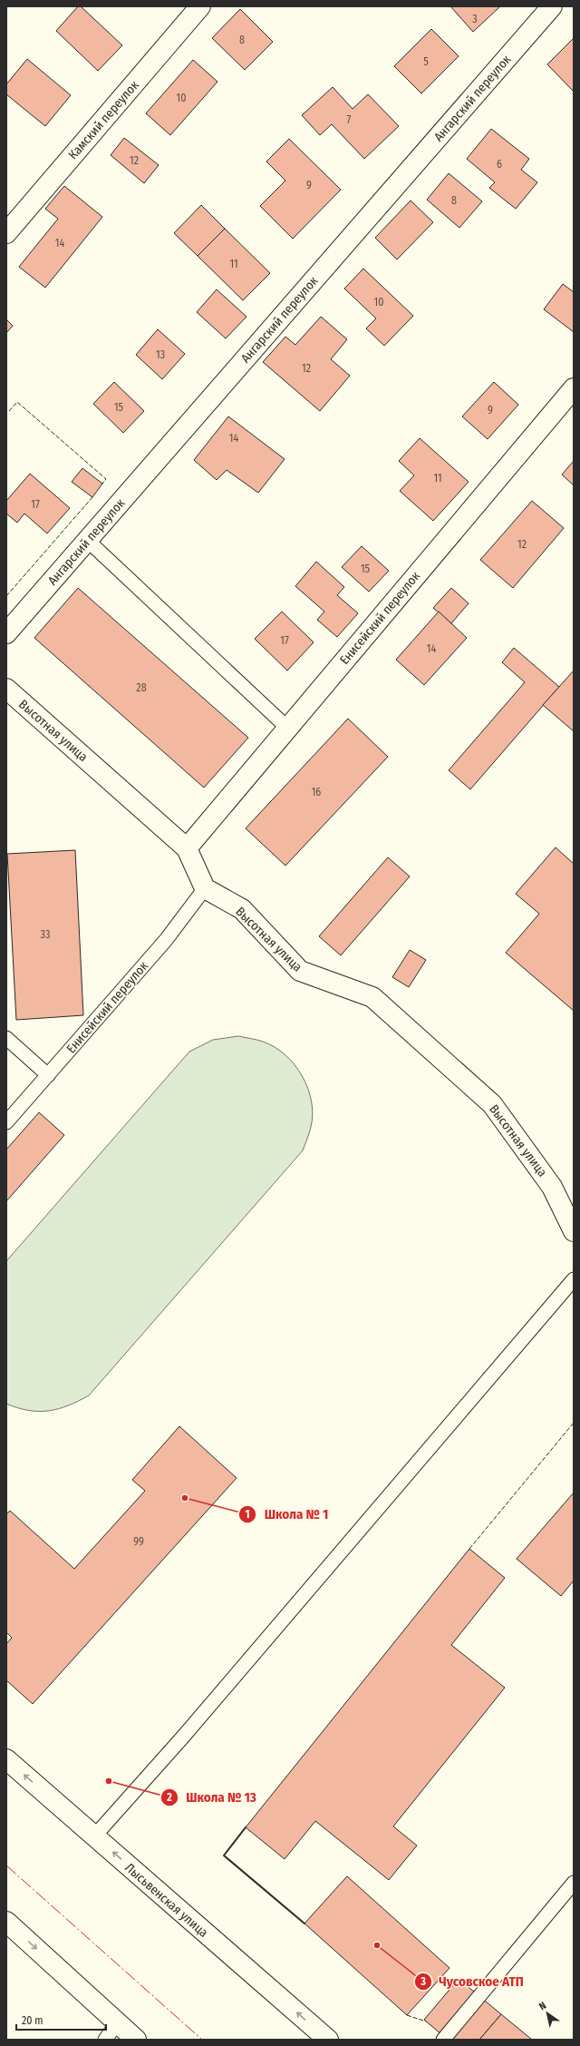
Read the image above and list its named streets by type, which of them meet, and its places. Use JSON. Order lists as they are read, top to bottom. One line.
{"streets":{"street":["Ангарский переулок","Камский переулок","Енисейский переулок","Высотная улица","Лысьвенская улица"]},"crossings":[["Енисейский переулок","Высотная улица"]],"places":["Школа № 1","Школа № 13","Чусовское АТП"],"house_numbers":["3","8","5","10","7","12","6","9","8","14","11","10","13","12","15","9","14","11","17","12","15","17","14","28","16","33","99"],"scale_bar":"20 m","north":"top left"}
